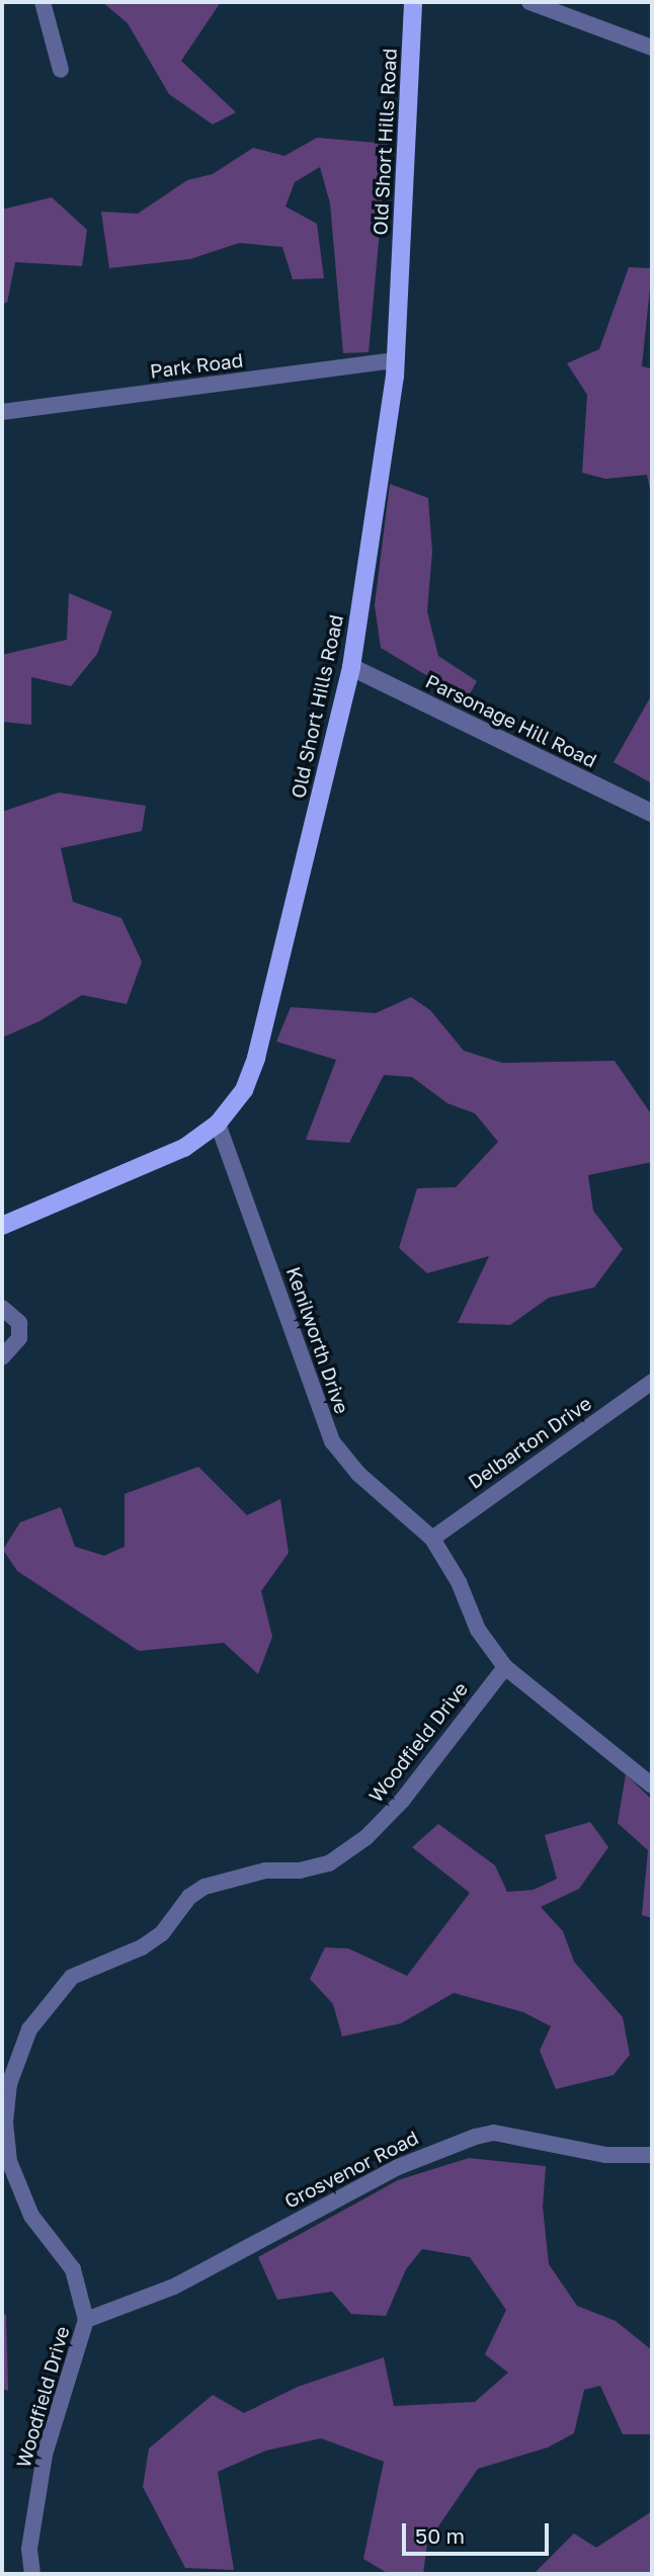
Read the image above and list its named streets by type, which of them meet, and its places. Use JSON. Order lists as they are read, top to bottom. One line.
{"streets":{"main road":["Old Short Hills Road"],"street":["Park Road","Parsonage Hill Road","Kenilworth Drive","Delbarton Drive","Woodfield Drive","Grosvenor Road"]},"crossings":[["Old Short Hills Road","Park Road"],["Old Short Hills Road","Parsonage Hill Road"],["Old Short Hills Road","Kenilworth Drive"],["Kenilworth Drive","Delbarton Drive"],["Kenilworth Drive","Woodfield Drive"],["Woodfield Drive","Grosvenor Road"]],"scale_bar":"50 m"}
